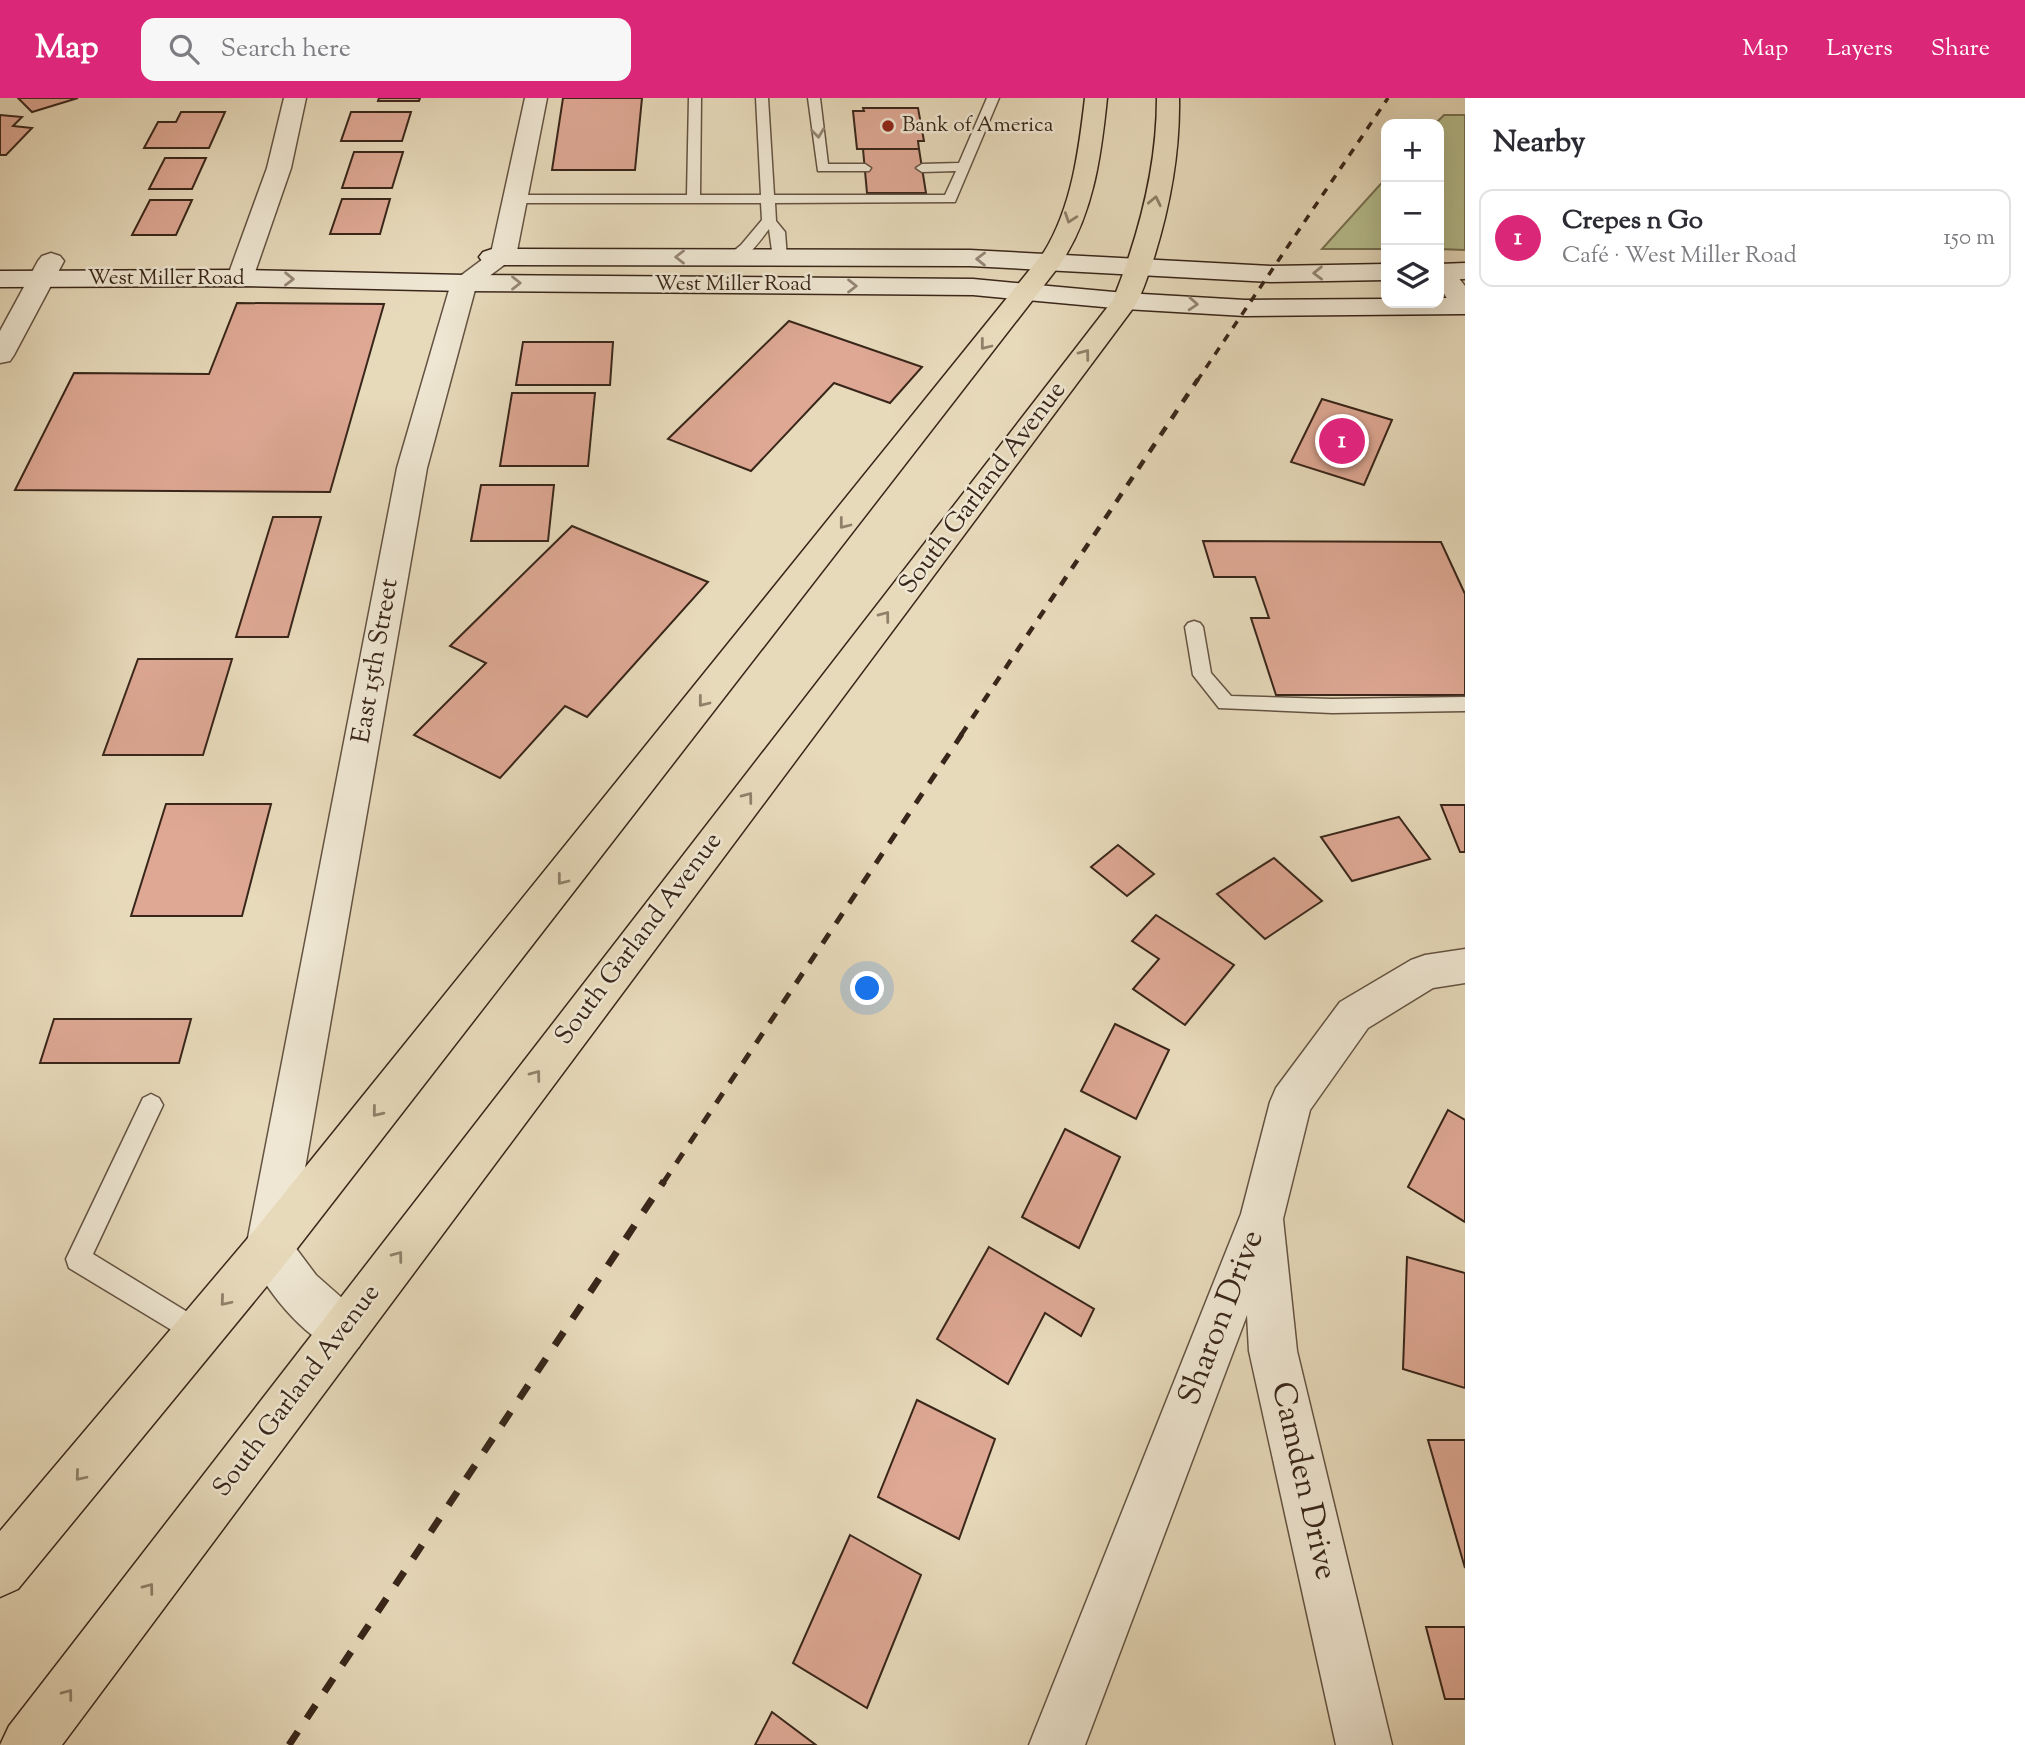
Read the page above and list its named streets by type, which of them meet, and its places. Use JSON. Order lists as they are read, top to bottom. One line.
{"streets":{"main road":["South Garland Avenue"],"street":["West Miller Road","East 15th Street","Sharon Drive","Camden Drive"]},"crossings":[["West Miller Road","South Garland Avenue"],["West Miller Road","East 15th Street"],["Sharon Drive","Camden Drive"]],"places":["Bank of America"],"page":{"header":"Map","search":"Search here","nav":["Map","Layers","Share"],"heading":"Nearby","map_buttons":["+","−"],"list":[{"mark":"1","name":"Crepes n Go","note":"Café · West Miller Road","value":"150 m"}],"pins":"1"}}
